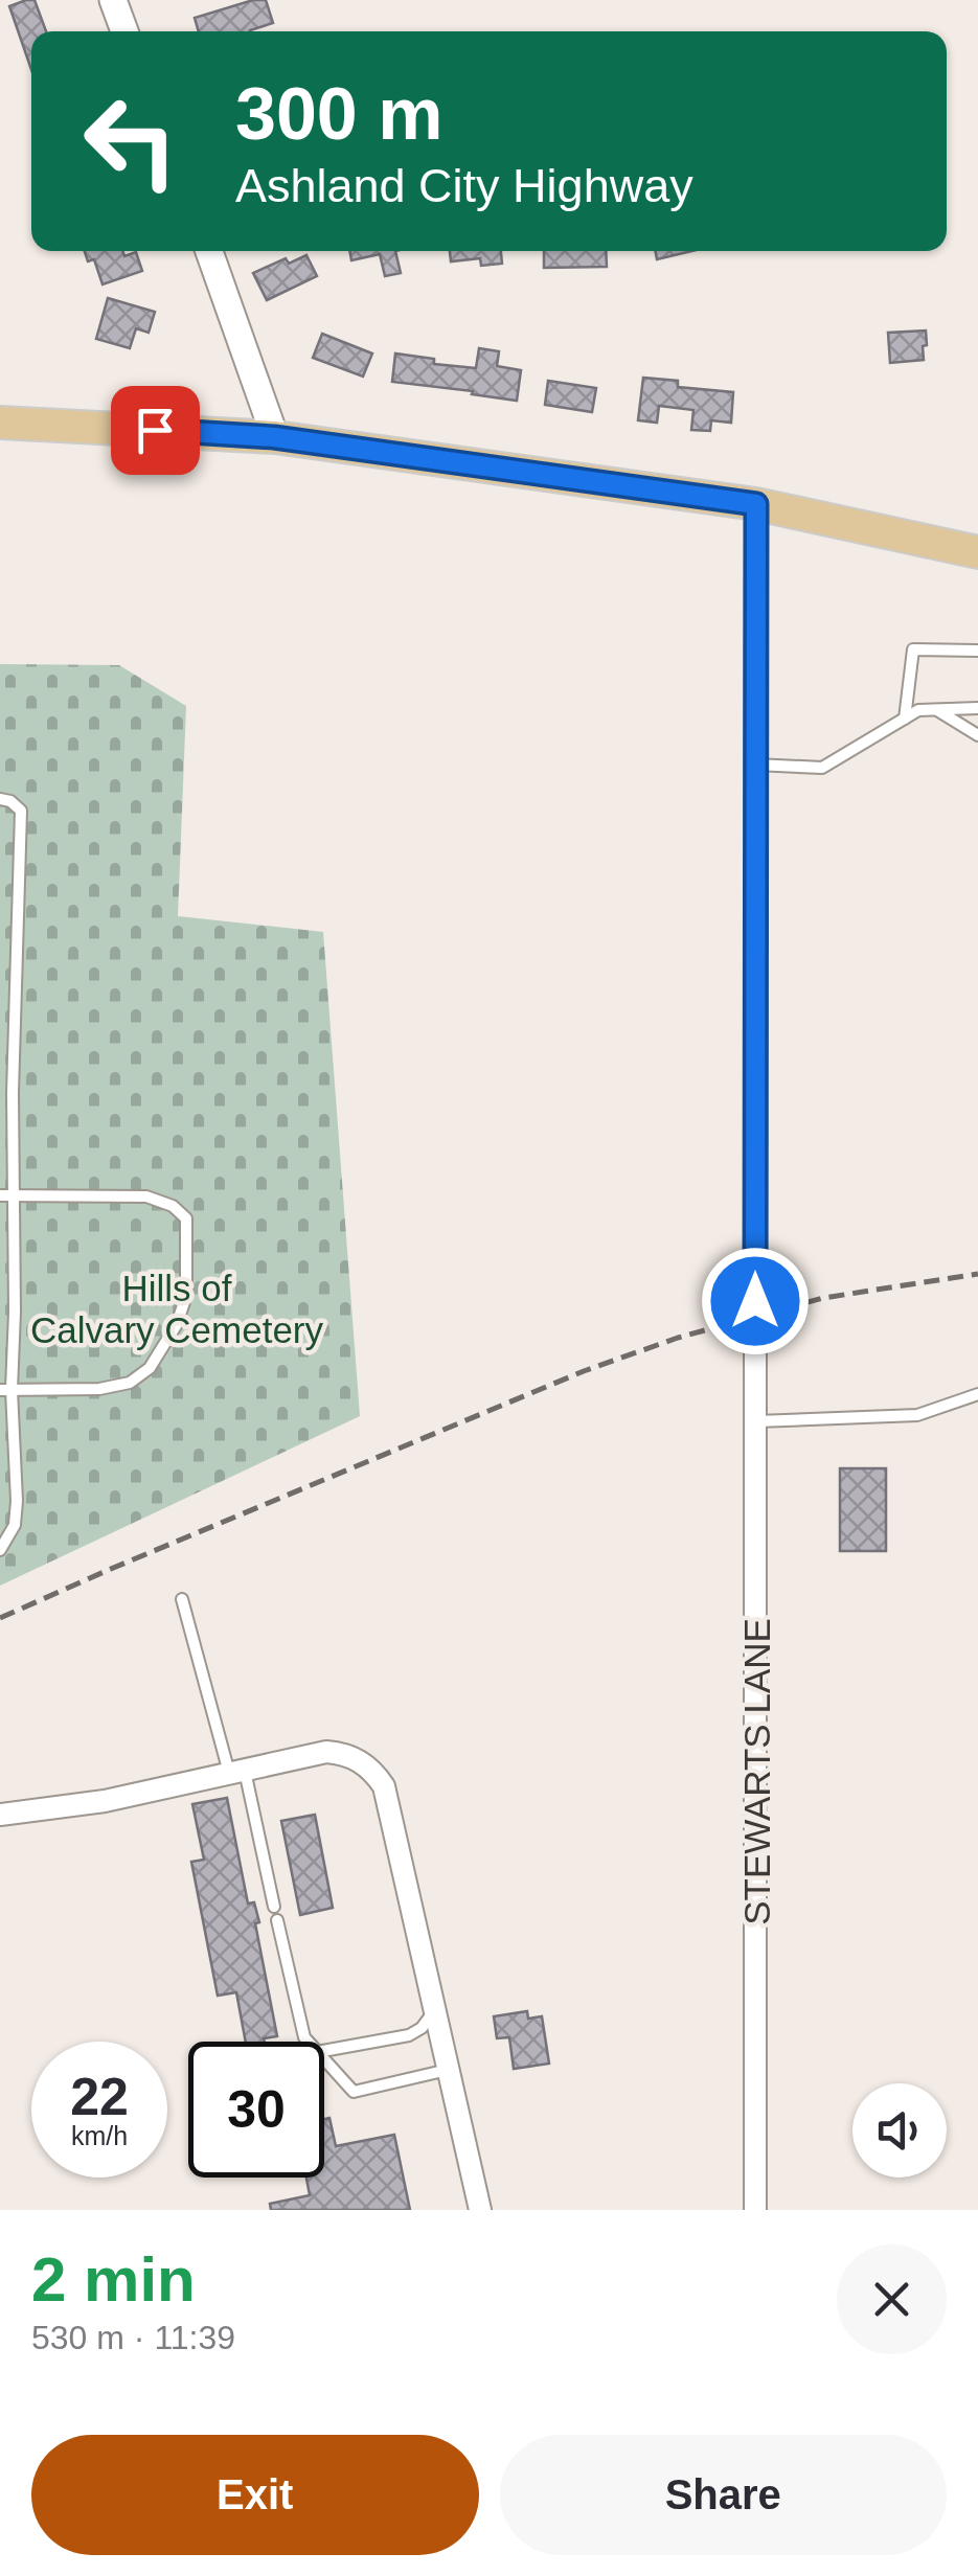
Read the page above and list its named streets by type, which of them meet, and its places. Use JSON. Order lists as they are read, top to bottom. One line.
{"streets":{"street":["STEWARTS LANE"]},"parks":["Hills of Calvary Cemetery"],"page":{"turn":["300 m","Ashland City Highway"],"speed":"22 km/h","limit":"30","heading":["2 min","530 m · 11:39"],"buttons":["Exit","Share"]}}
